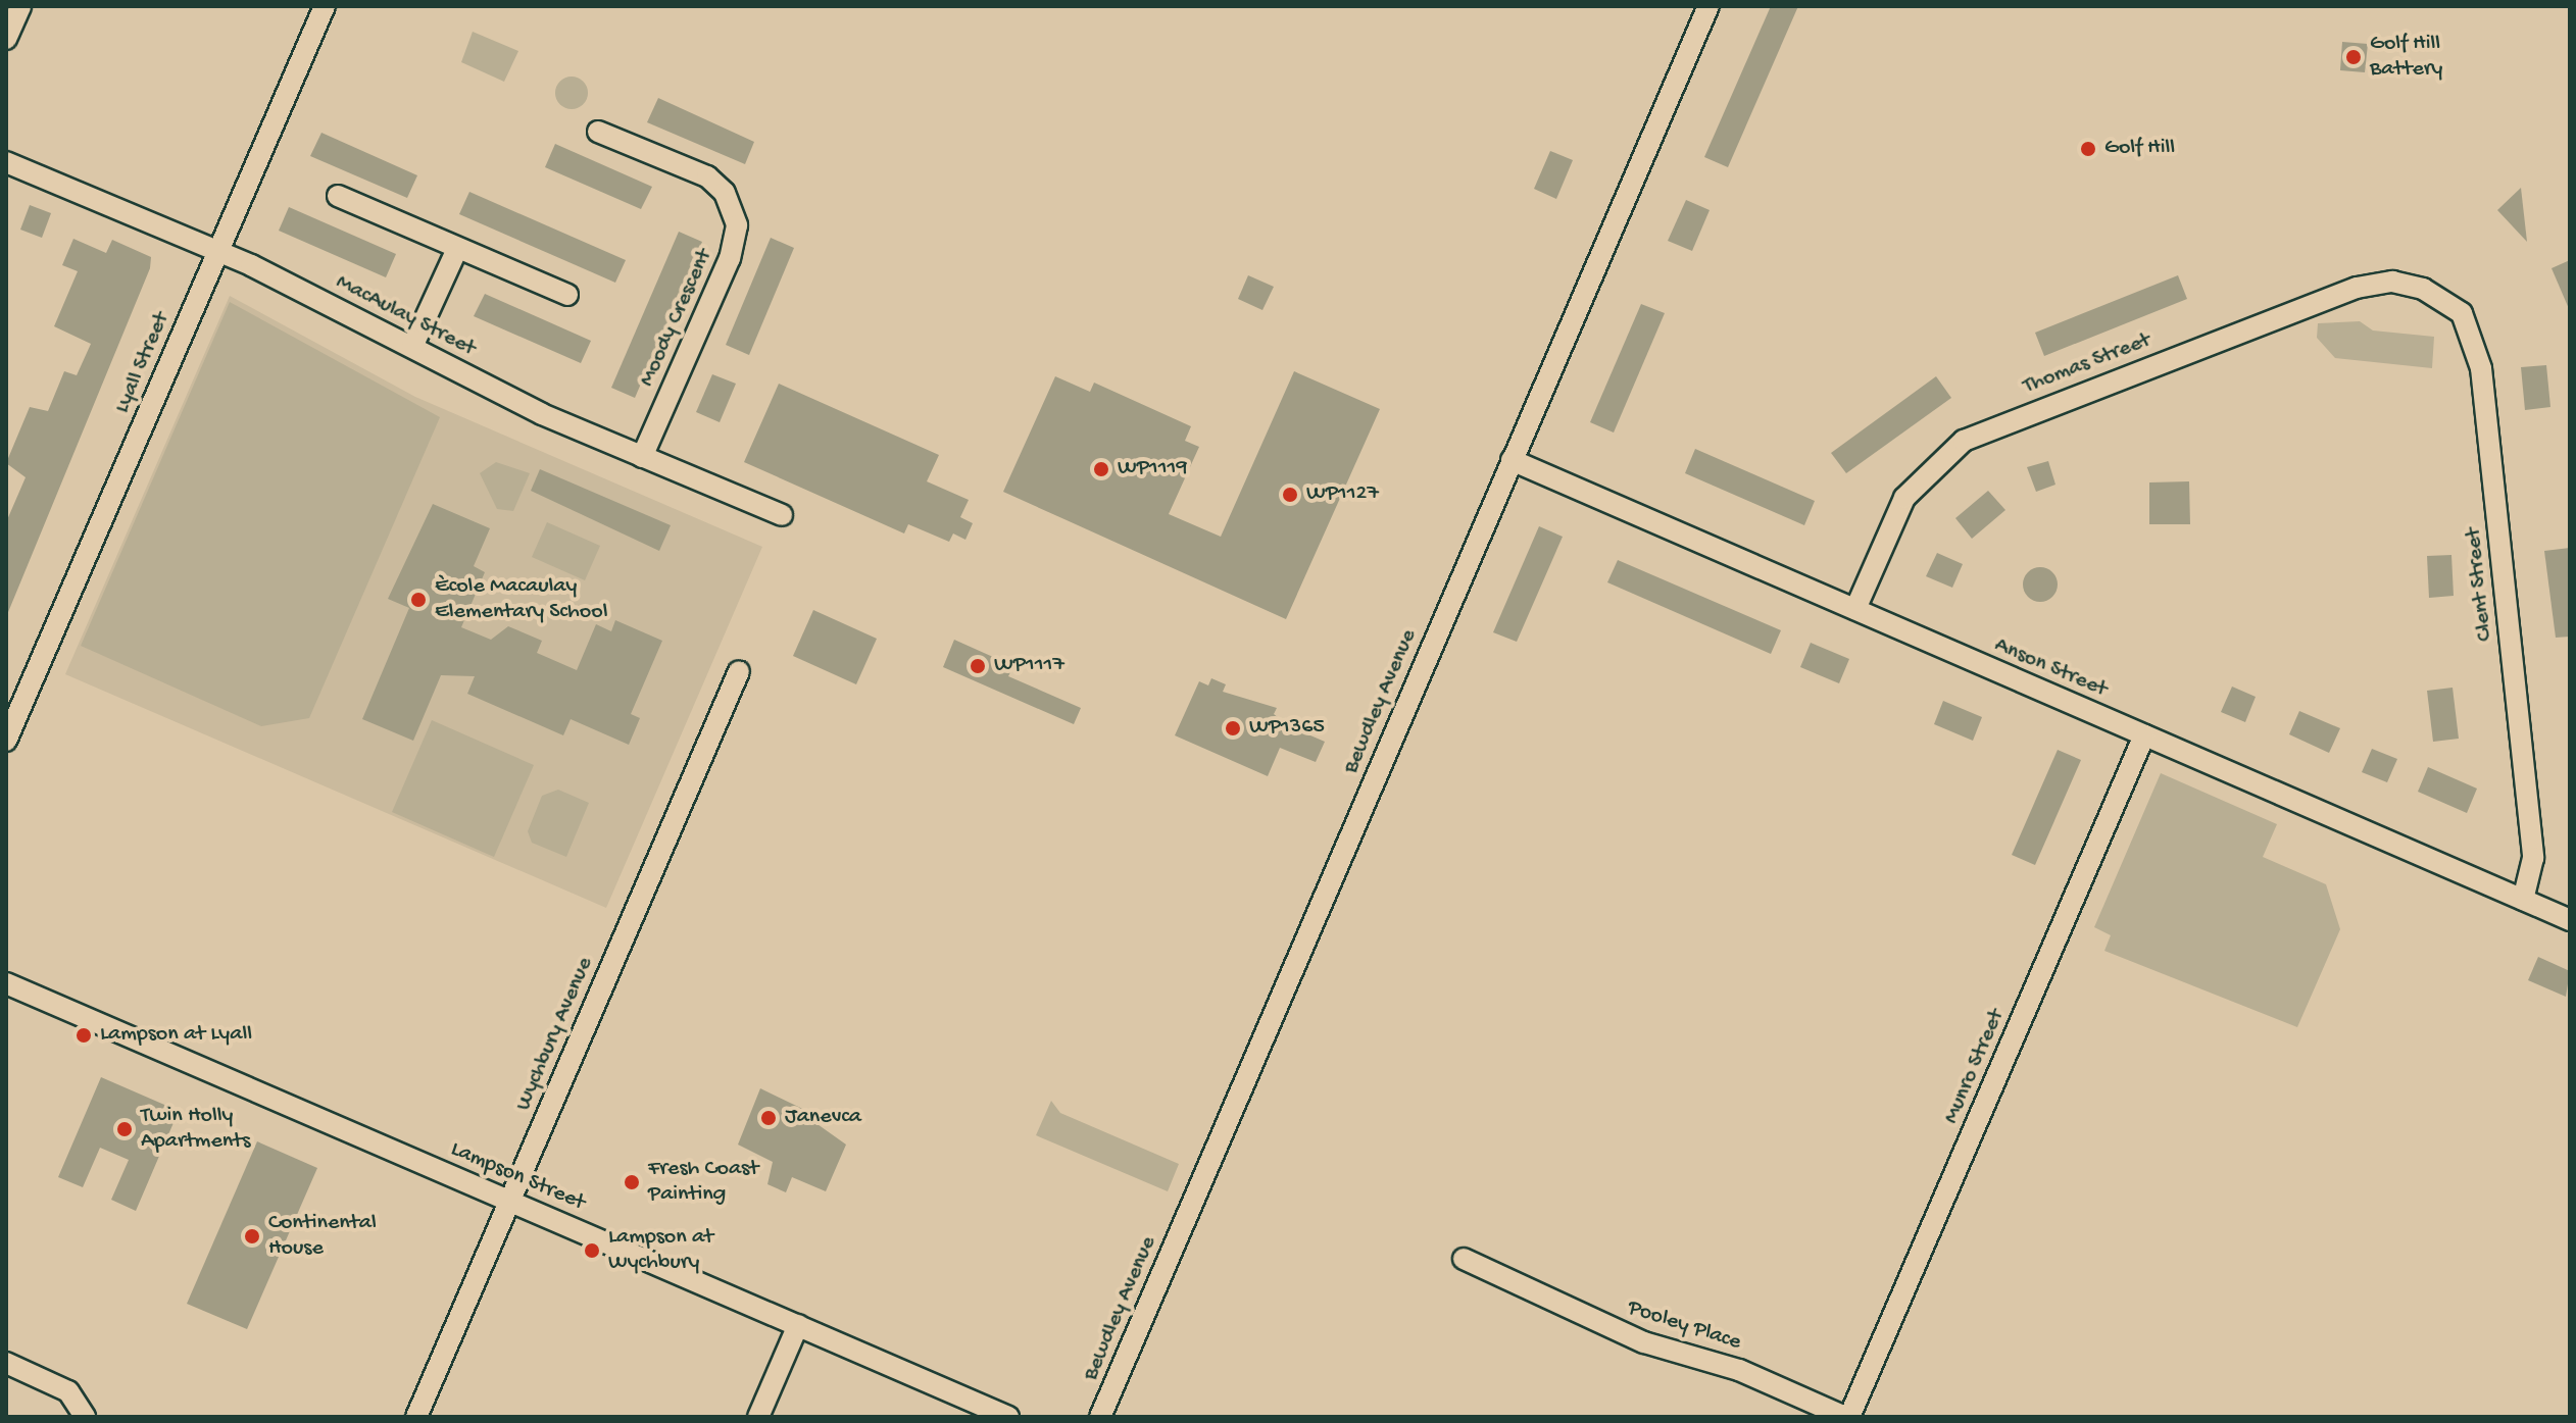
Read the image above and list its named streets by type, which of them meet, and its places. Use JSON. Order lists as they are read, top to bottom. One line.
{"streets":{"street":["MacAulay Street","Moody Crescent","Lyall Street","Thomas Street","Clent Street","Anson Street","Bewdley Avenue","Wychbury Avenue","Munro Street","Lampson Street","Pooley Place"]},"crossings":[["MacAulay Street","Moody Crescent"],["MacAulay Street","Lyall Street"],["Thomas Street","Clent Street"],["Thomas Street","Anson Street"],["Clent Street","Anson Street"],["Anson Street","Bewdley Avenue"],["Anson Street","Munro Street"],["Wychbury Avenue","Lampson Street"],["Munro Street","Pooley Place"]],"places":["Golf Hill Battery","Golf Hill","WP1119","WP1127","Ècole Macaulay Elementary School","WP1117","WP1365","Lampson at Lyall","Janevca","Twin Holly Apartments","Fresh Coast Painting","Continental House","Lampson at Wychbury"]}
